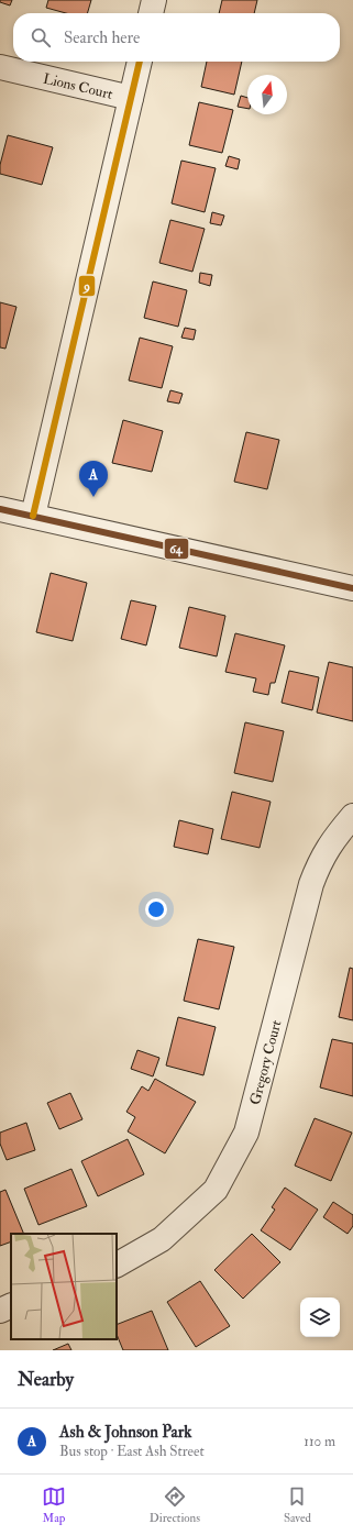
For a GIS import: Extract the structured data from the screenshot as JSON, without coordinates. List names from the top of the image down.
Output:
{
  "streets": {
    "street": ["Lions Court", "Gregory Court"]
  },
  "lines": ["transit line 9", "transit line 64"],
  "north": "top",
  "page": {
    "search": "Search here",
    "pins": "A",
    "heading": "Nearby",
    "list": [
      {
        "mark": "A",
        "name": "Ash & Johnson Park",
        "note": "Bus stop · East Ash Street",
        "value": "110 m"
      }
    ],
    "nav": ["Map", "Directions", "Saved"]
  }
}
